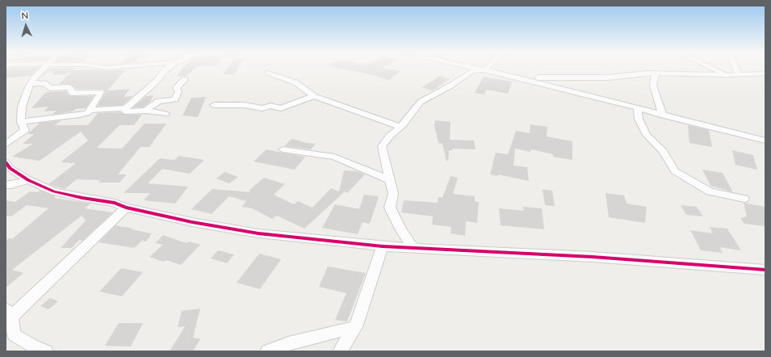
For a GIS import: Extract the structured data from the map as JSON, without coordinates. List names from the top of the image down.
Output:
{
  "north": "top"
}
